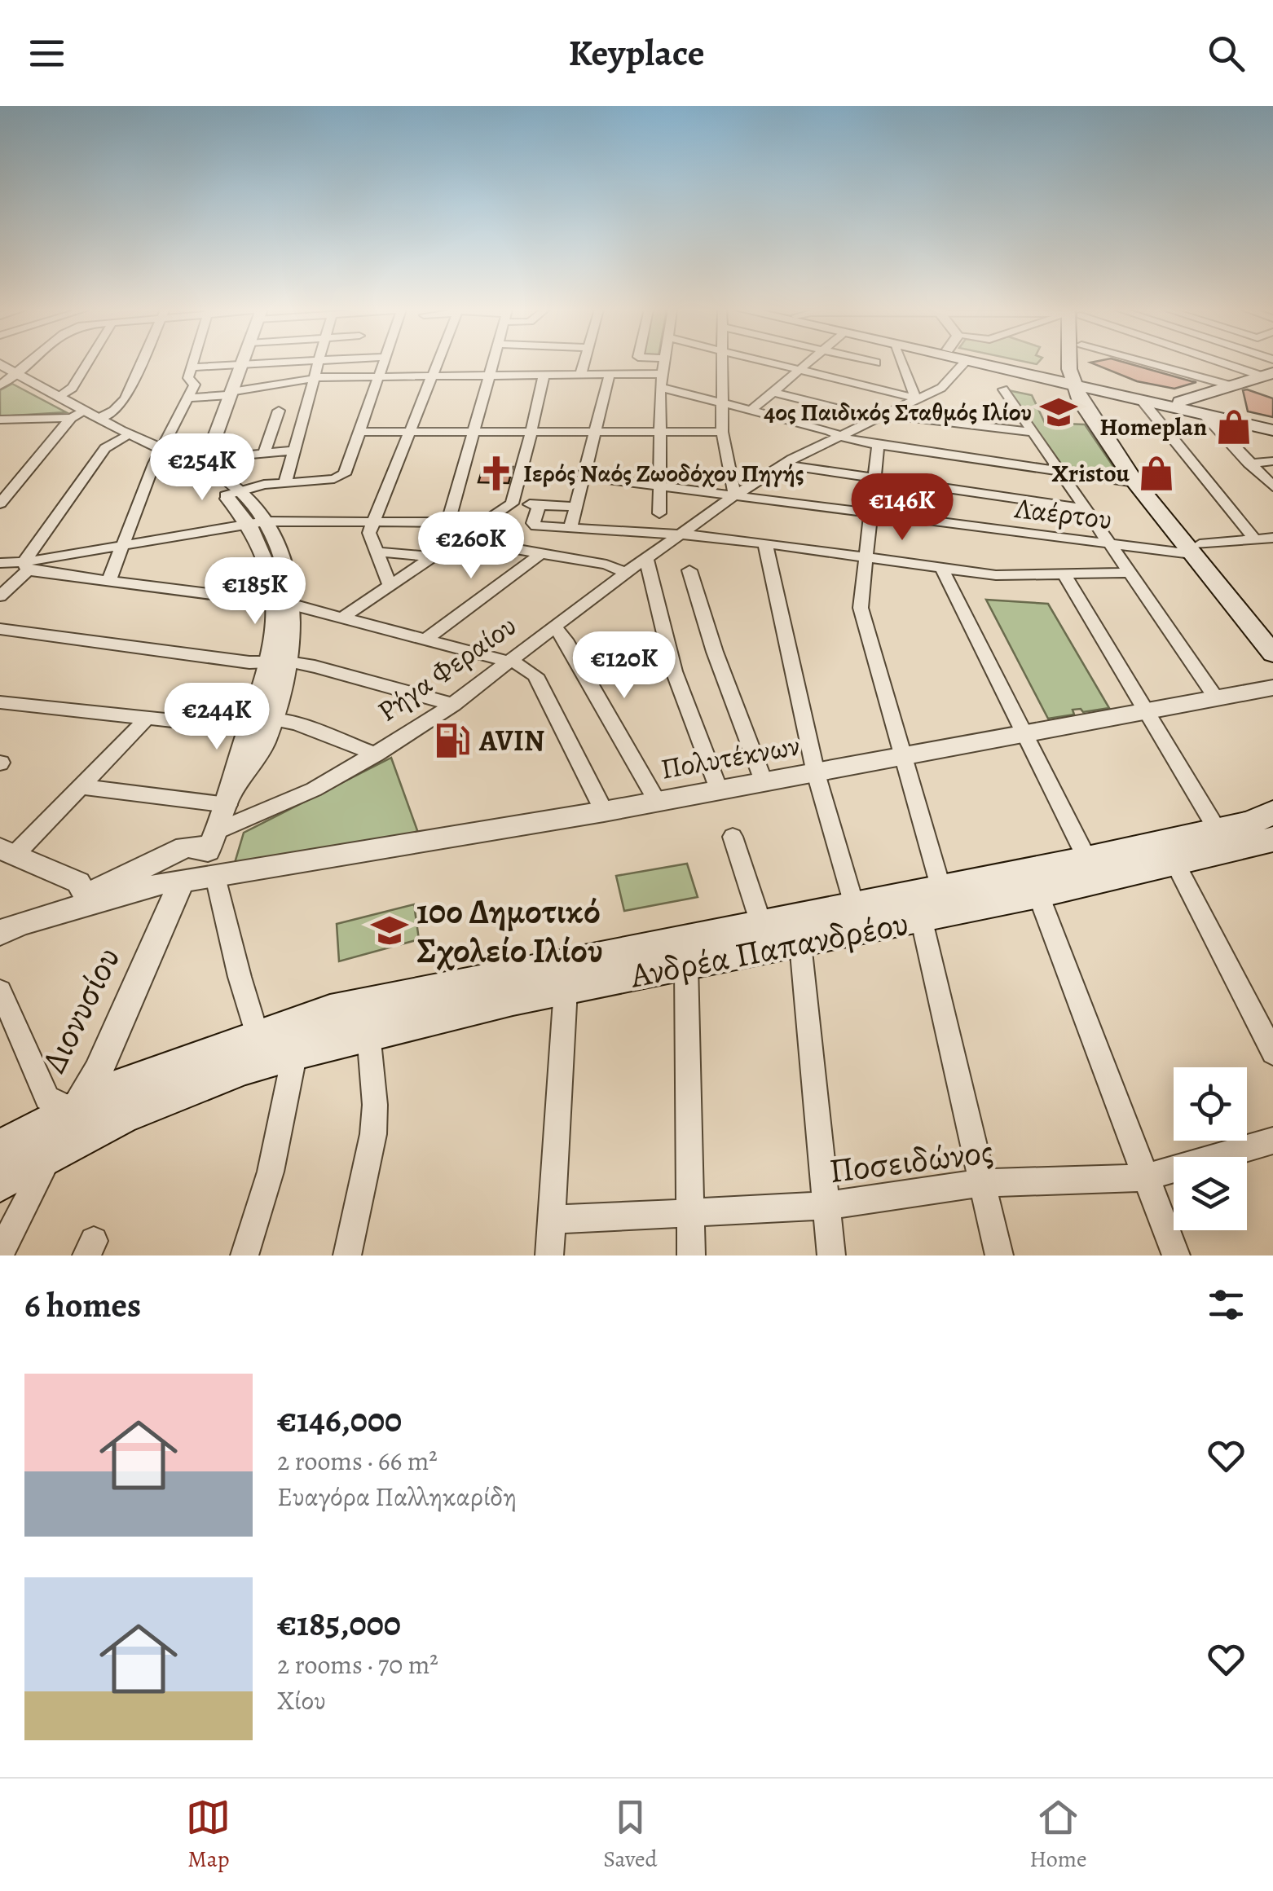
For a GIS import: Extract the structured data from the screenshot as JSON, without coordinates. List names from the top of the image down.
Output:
{
  "streets": {
    "main road": ["Ανδρέα Παπανδρέου"],
    "street": [
      "Λαέρτου",
      "Ρήγα Φεραίου",
      "Πολυτέκνων",
      "Διονυσίου",
      "Ποσειδώνος"
    ]
  },
  "crossings": [
    ["Λαέρτου", "Ρήγα Φεραίου"],
    ["Ρήγα Φεραίου", "Διονυσίου"],
    ["Πολυτέκνων", "Διονυσίου"],
    ["Ανδρέα Παπανδρέου", "Διονυσίου"]
  ],
  "places": {
    "school or university": ["4ος Παιδικός Σταθμός Ιλίου", "10ο Δημοτικό Σχολείο Ιλίου"],
    "shop": ["Homeplan", "Xristou"],
    "church": ["Ιερός Ναός Ζωοδόχου Πηγής"],
    "fuel station": ["AVIN"]
  },
  "page": {
    "header": "Keyplace",
    "price": [
      "€254K",
      "€146K",
      "€260K",
      "€185K",
      "€120K",
      "€244K"
    ],
    "heading": "6 homes",
    "list": [
      {
        "name": "€146,000",
        "note": "2 rooms · 66 m² · Ευαγόρα Παλληκαρίδη"
      },
      {
        "name": "€185,000",
        "note": "2 rooms · 70 m² · Χίου"
      }
    ],
    "tabs": ["Map", "Saved", "Home"]
  }
}
